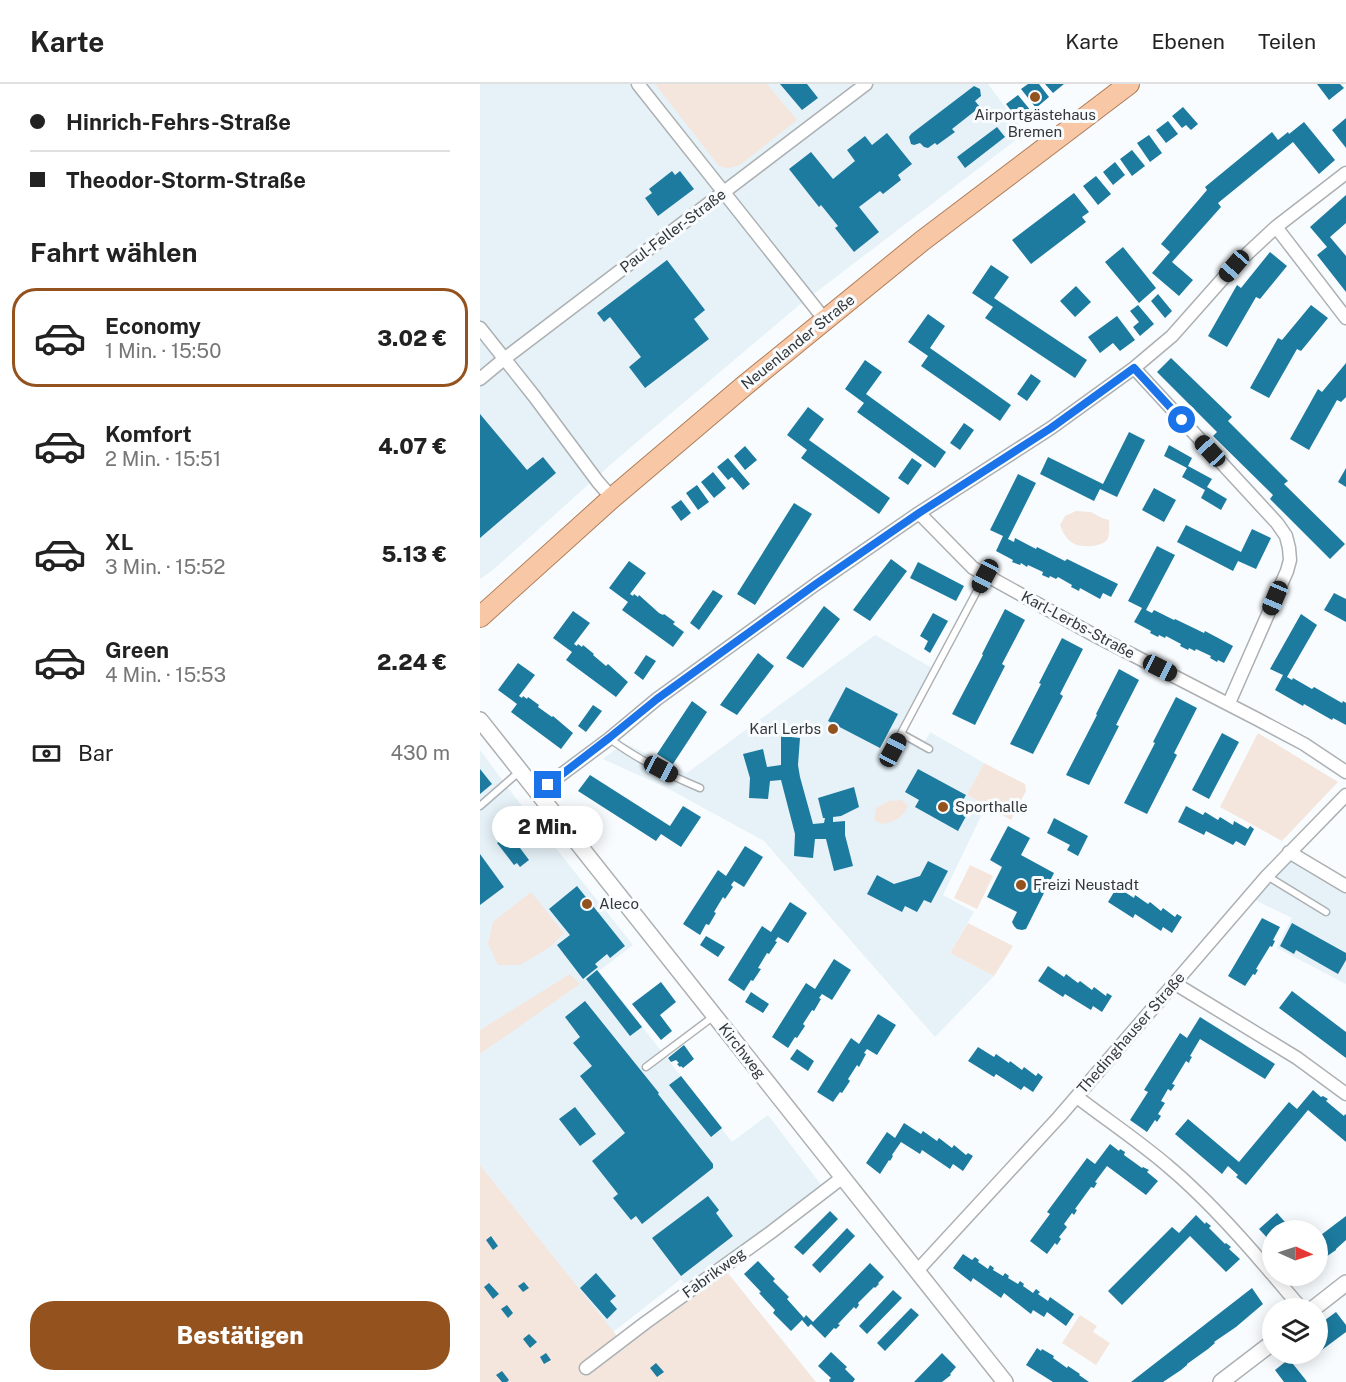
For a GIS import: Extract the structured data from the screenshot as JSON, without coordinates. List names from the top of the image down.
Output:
{
  "streets": {
    "main road": ["Neuenlander Straße"],
    "street": [
      "Paul-Feller-Straße",
      "Karl-Lerbs-Straße",
      "Thedinghauser Straße",
      "Kirchweg",
      "Fabrikweg"
    ]
  },
  "crossings": [
    ["Thedinghauser Straße", "Kirchweg"],
    ["Kirchweg", "Fabrikweg"]
  ],
  "places": [
    "Airportgästehaus Bremen",
    "Karl Lerbs",
    "Sporthalle",
    "Freizi Neustadt",
    "Aleco"
  ],
  "north": "right",
  "page": {
    "header": "Karte",
    "nav": ["Karte", "Ebenen", "Teilen"],
    "banner": ["Hinrich-Fehrs-Straße", "Theodor-Storm-Straße"],
    "heading": "Fahrt wählen",
    "list": [
      {
        "name": "Economy",
        "note": "1 Min. · 15:50",
        "value": "3.02 €"
      },
      {
        "name": "Komfort",
        "note": "2 Min. · 15:51",
        "value": "4.07 €"
      },
      {
        "name": "XL",
        "note": "3 Min. · 15:52",
        "value": "5.13 €"
      },
      {
        "name": "Green",
        "note": "4 Min. · 15:53",
        "value": "2.24 €"
      }
    ],
    "pay": ["Bar", "430 m"],
    "bubble": "2 Min.",
    "buttons": "Bestätigen"
  }
}
